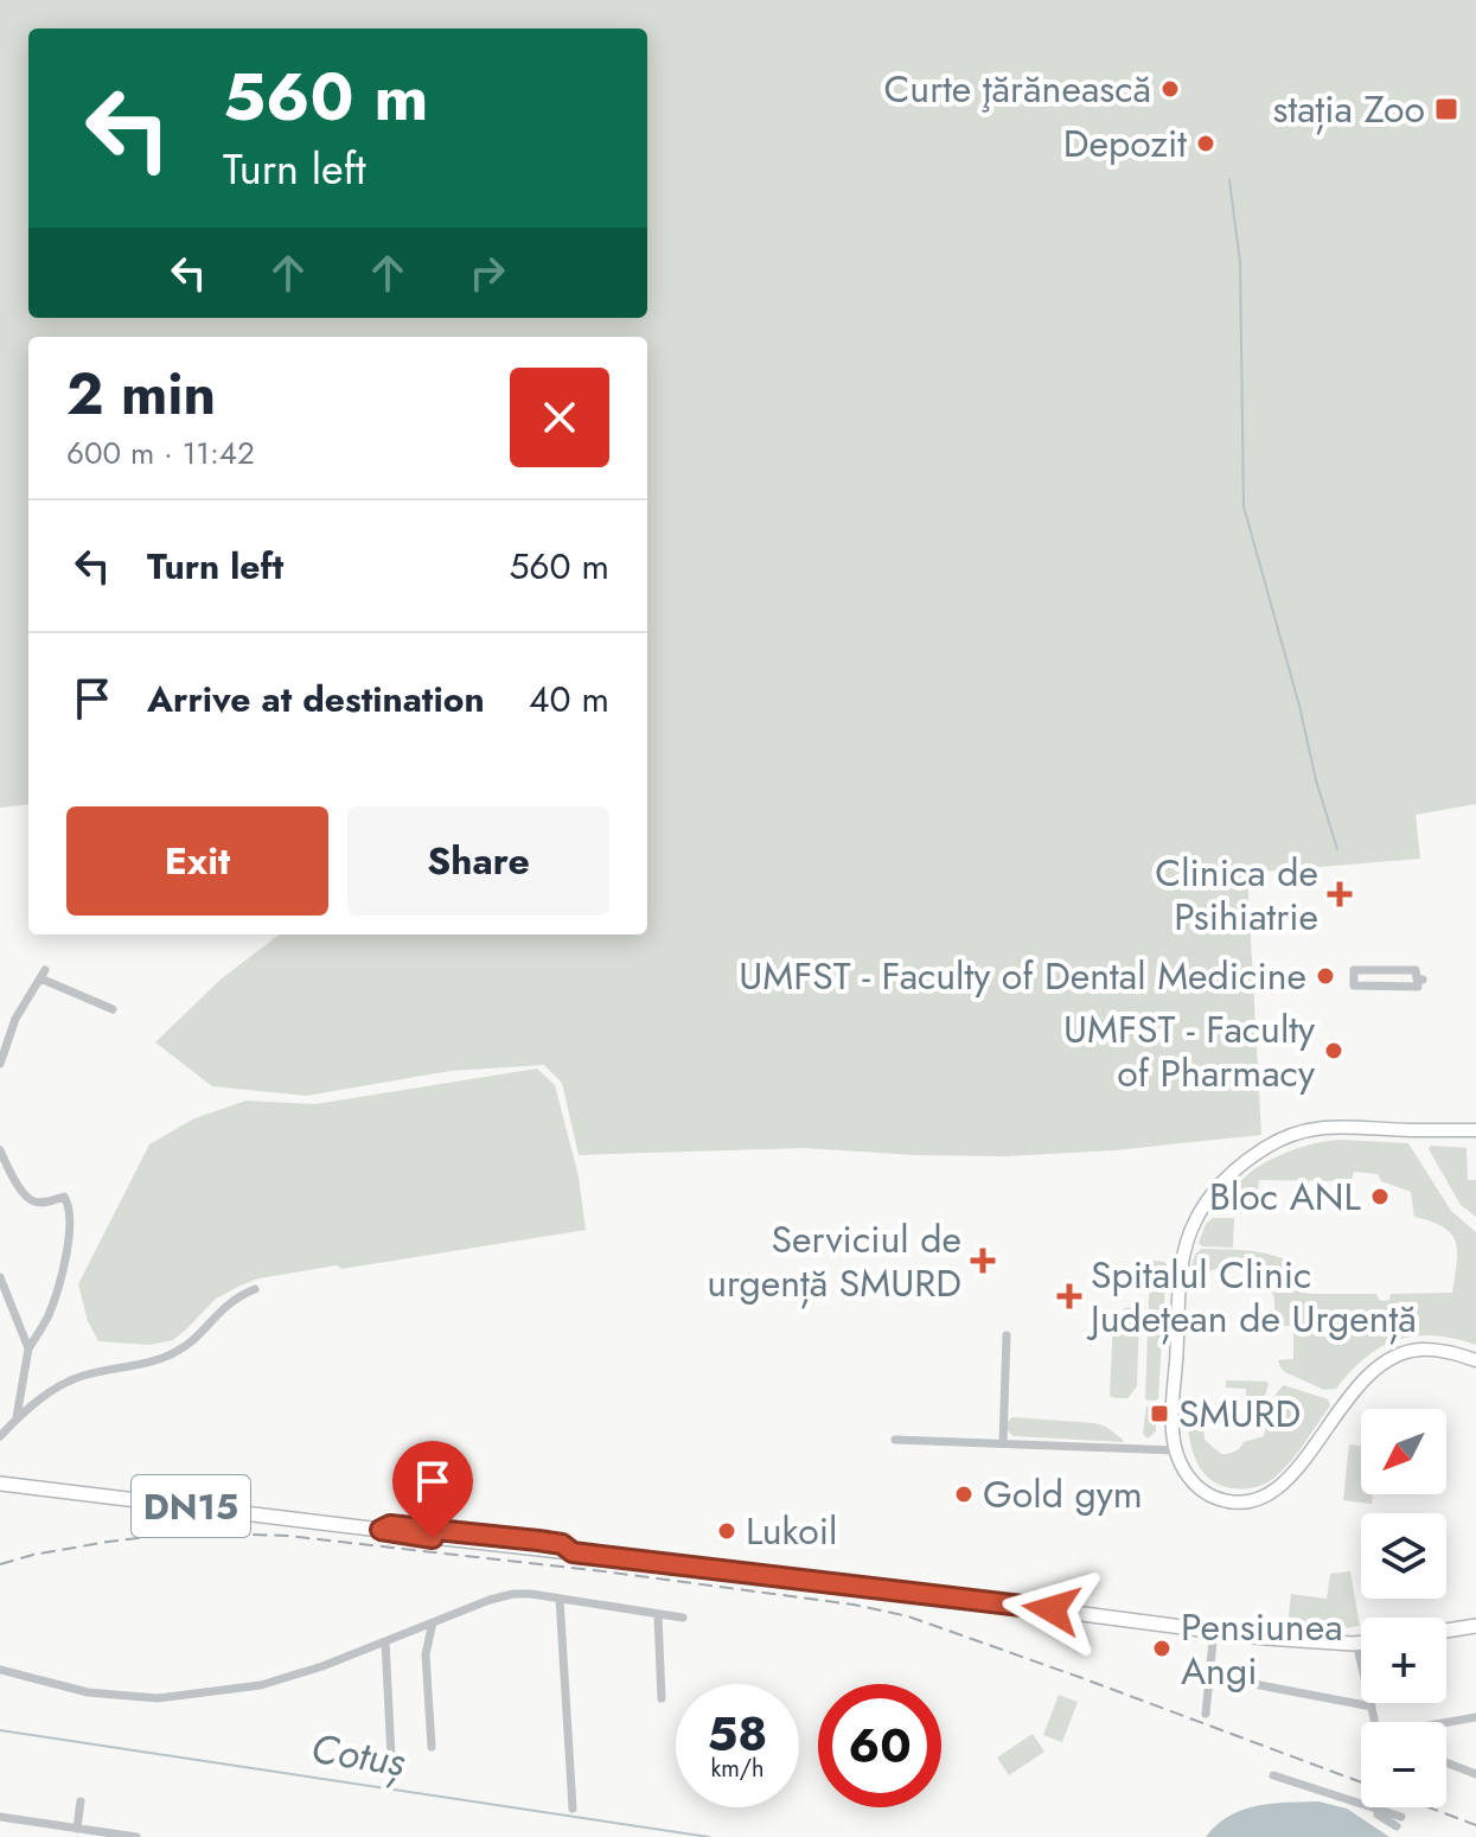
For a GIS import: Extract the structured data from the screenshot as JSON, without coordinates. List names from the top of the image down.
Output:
{
  "streets": {
    "main road": ["DN15"]
  },
  "water": ["Cotuș"],
  "places": {
    "other": [
      "Curte ţărănească",
      "Depozit",
      "UMFST - Faculty of Dental Medicine",
      "UMFST - Faculty of Pharmacy",
      "Bloc ANL",
      "Gold gym",
      "Lukoil",
      "Pensiunea Angi"
    ],
    "transit": ["stația Zoo", "SMURD"],
    "health": ["Clinica de Psihiatrie", "Serviciul de urgență SMURD", "Spitalul Clinic Județean de Urgență"]
  },
  "north": "bottom left",
  "page": {
    "turn": ["560 m", "Turn left"],
    "heading": ["2 min", "600 m · 11:42"],
    "list": [
      {
        "name": "Turn left",
        "value": "560 m"
      },
      {
        "name": "Arrive at destination",
        "value": "40 m"
      }
    ],
    "buttons": ["Exit", "Share"],
    "map_buttons": ["+", "−"],
    "speed": "58 km/h",
    "limit": "60"
  }
}
